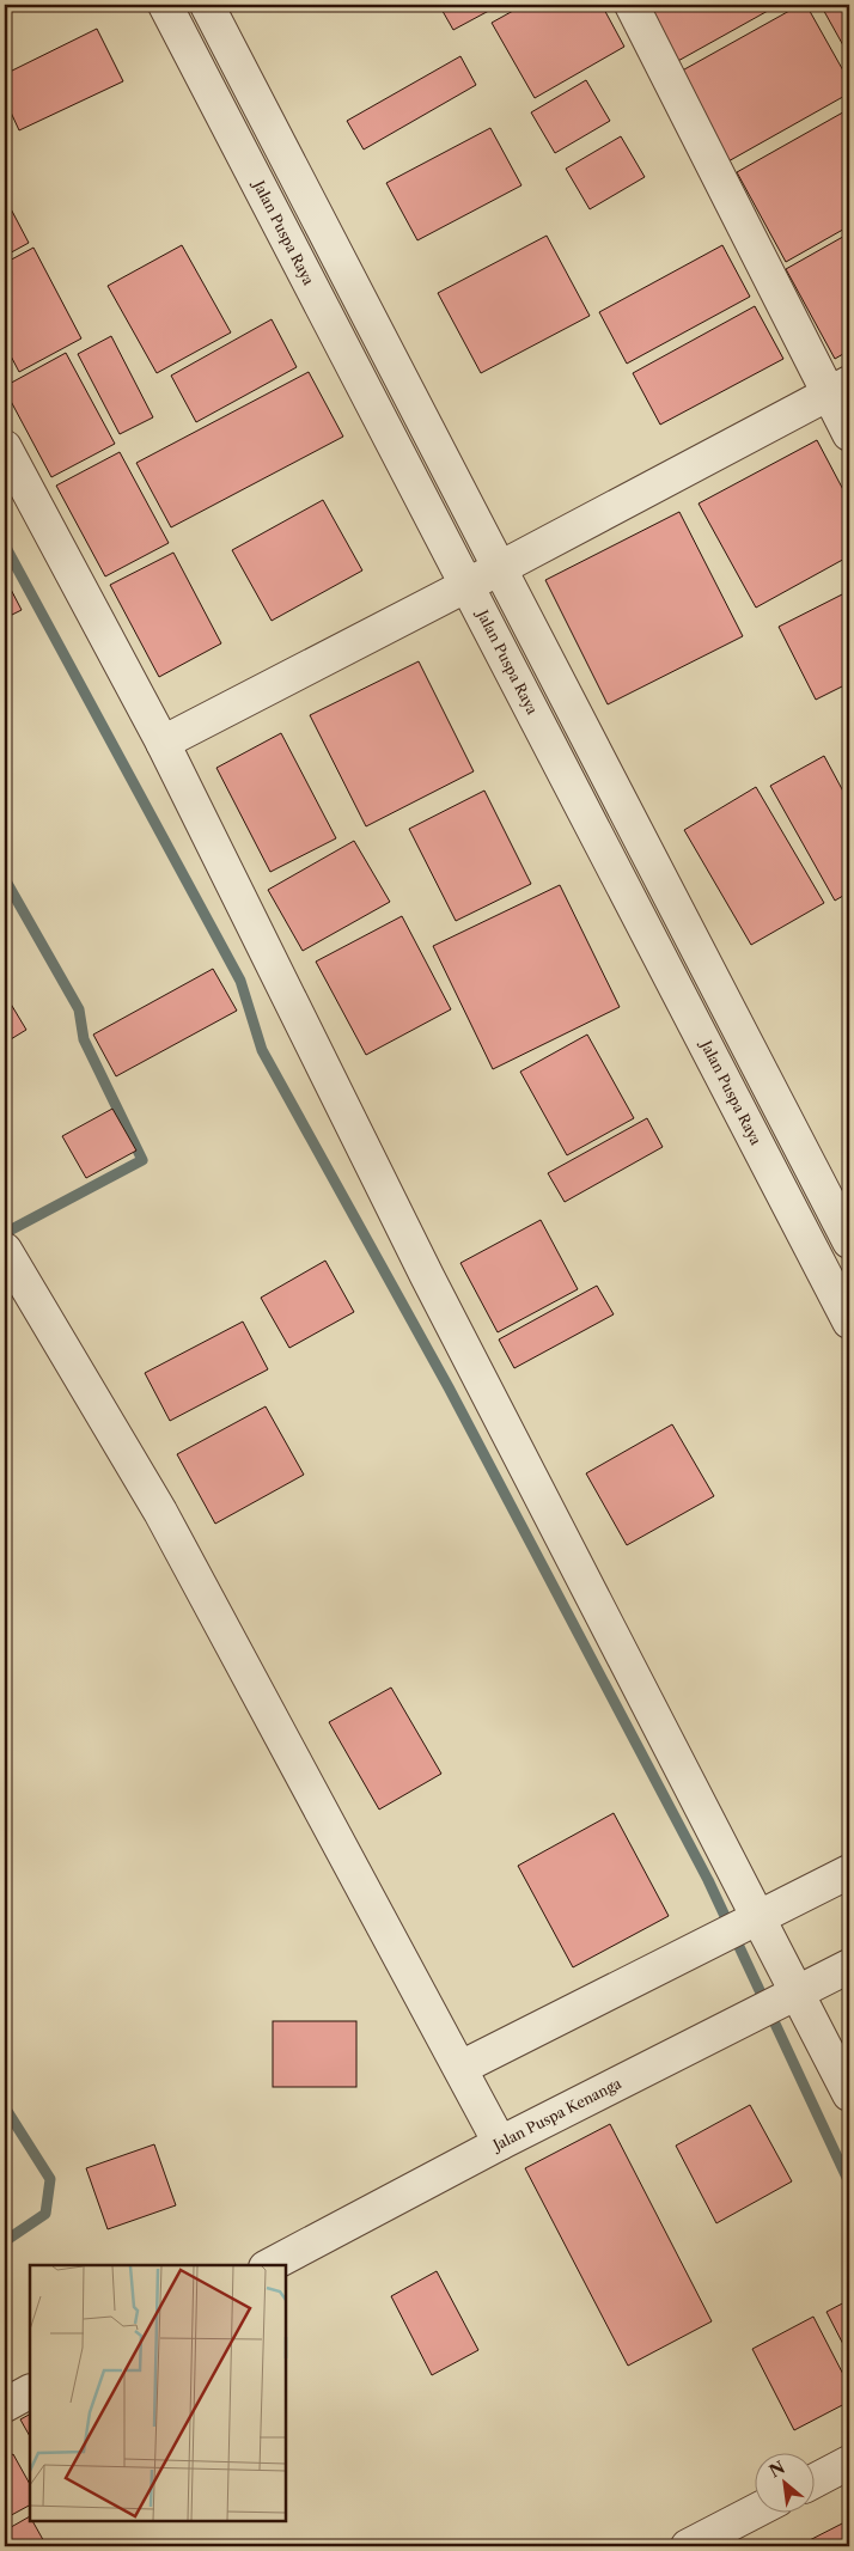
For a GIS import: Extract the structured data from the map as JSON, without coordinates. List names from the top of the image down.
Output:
{
  "streets": {
    "street": ["Jalan Puspa Raya", "Jalan Puspa Kenanga"]
  },
  "north": "top left"
}
